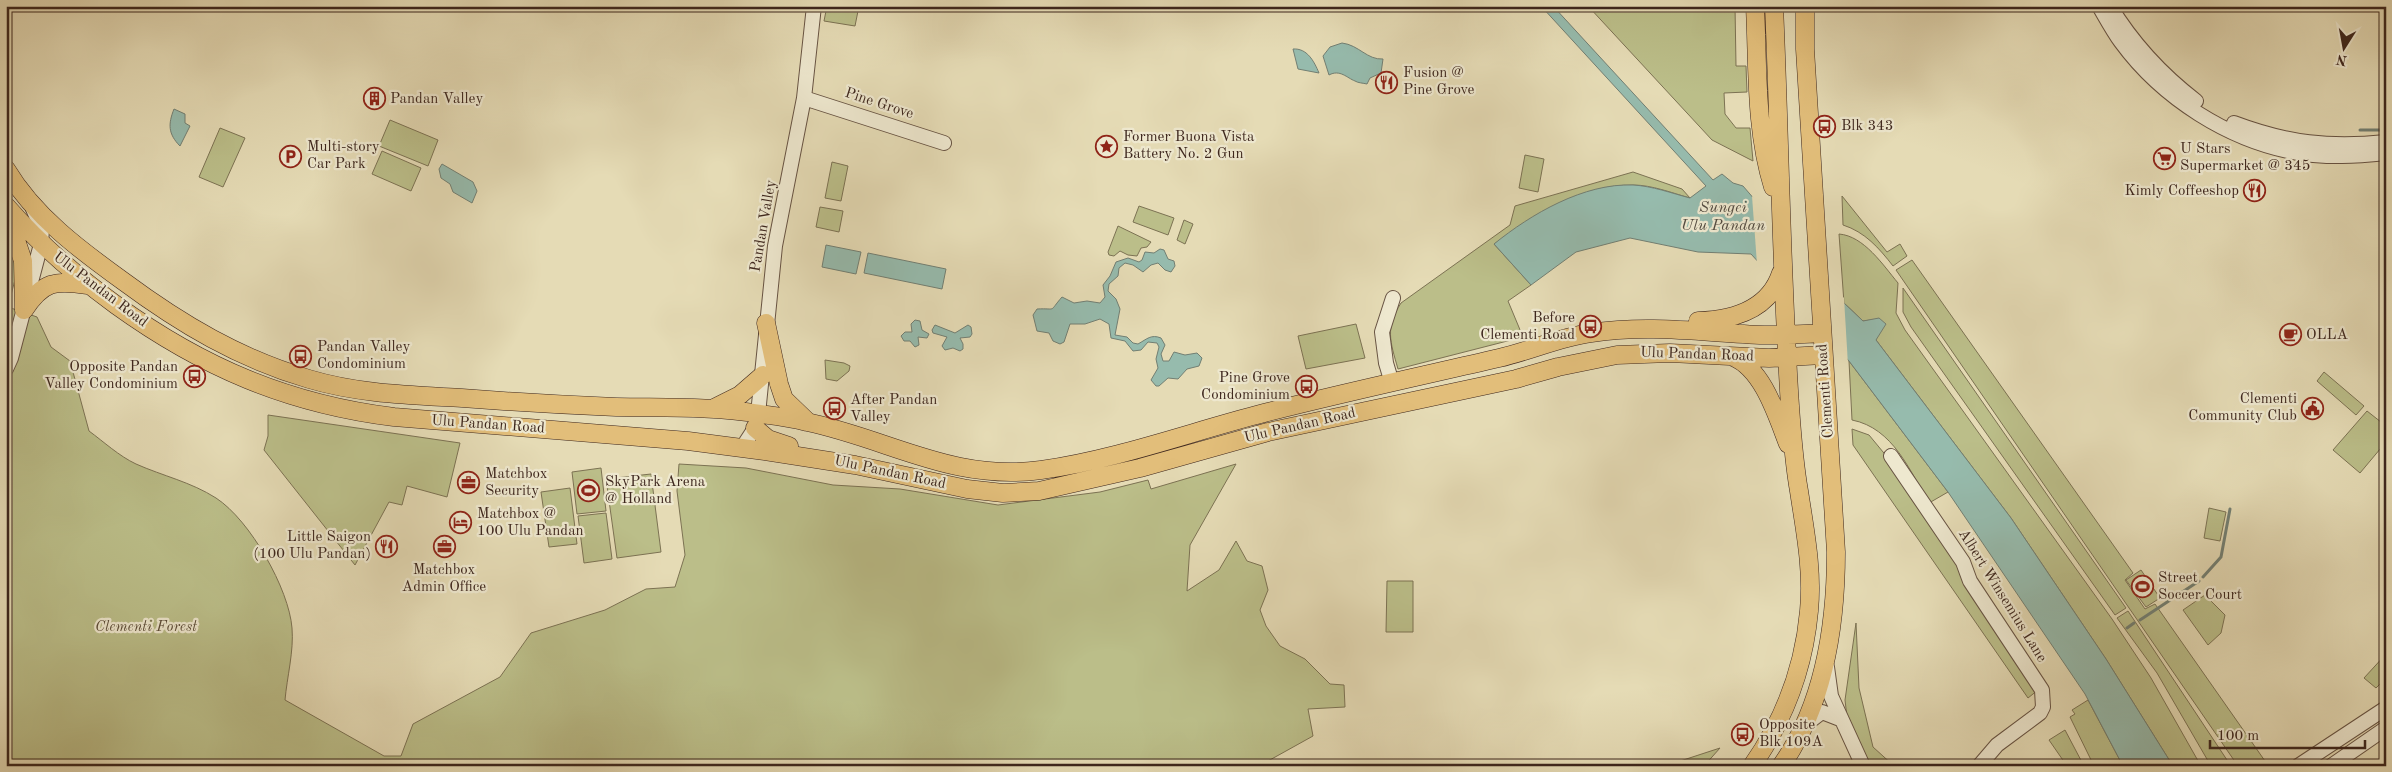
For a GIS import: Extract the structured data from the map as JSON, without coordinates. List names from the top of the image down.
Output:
{
  "streets": {
    "main road": ["Ulu Pandan Road", "Clementi Road"],
    "street": ["Pine Grove", "Pandan Valley", "Albert Winsemius Lane"]
  },
  "crossings": [
    ["Pine Grove", "Pandan Valley"],
    ["Pandan Valley", "Ulu Pandan Road"],
    ["Ulu Pandan Road", "Clementi Road"]
  ],
  "water": ["Sungei Ulu Pandan"],
  "parks": ["Clementi Forest"],
  "places": {
    "restaurant": ["Fusion @ Pine Grove", "Kimly Coffeeshop", "Little Saigon (100 Ulu Pandan)"],
    "building": ["Pandan Valley"],
    "bus stop": [
      "Blk 343",
      "Before Clementi Road",
      "Pandan Valley Condominium",
      "Opposite Pandan Valley Condominium",
      "Pine Grove Condominium",
      "After Pandan Valley",
      "Opposite Blk 109A"
    ],
    "place": ["Former Buona Vista Battery No. 2 Gun"],
    "parking": ["Multi-story Car Park"],
    "supermarket": ["U Stars Supermarket @ 345"],
    "cafe": ["OLLA"],
    "public building": ["Clementi Community Club"],
    "office": ["Matchbox Security", "Matchbox Admin Office"],
    "sports": ["SkyPark Arena @ Holland", "Street Soccer Court"],
    "hotel": ["Matchbox @ 100 Ulu Pandan"]
  },
  "scale_bar": "100 m",
  "north": "bottom"
}
